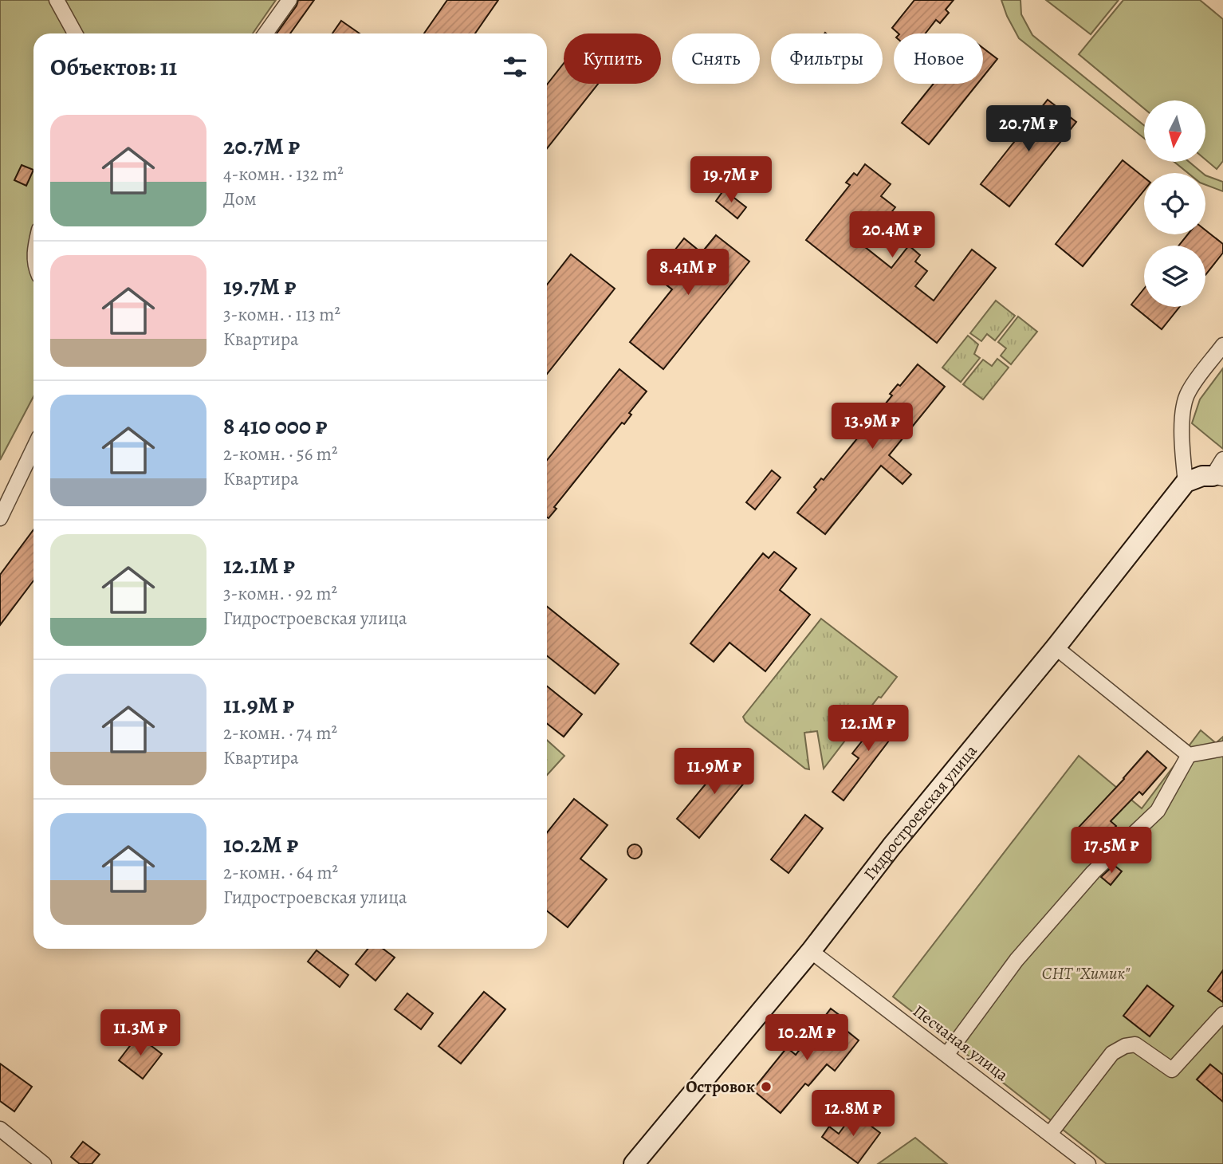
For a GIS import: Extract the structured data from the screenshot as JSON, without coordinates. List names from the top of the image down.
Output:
{
  "streets": {
    "street": ["Гидростроевская улица", "Песчаная улица"]
  },
  "crossings": [
    ["Гидростроевская улица", "Песчаная улица"]
  ],
  "parks": ["СНТ \"Химик\""],
  "places": ["Островок"],
  "north": "bottom",
  "page": {
    "chip": [
      "Купить",
      "Снять",
      "Фильтры",
      "Новое"
    ],
    "heading": "Объектов: 11",
    "list": [
      {
        "name": "20.7M ₽",
        "note": "4-комн. · 132 m² · Дом"
      },
      {
        "name": "19.7M ₽",
        "note": "3-комн. · 113 m² · Квартира"
      },
      {
        "name": "8 410 000 ₽",
        "note": "2-комн. · 56 m² · Квартира"
      },
      {
        "name": "12.1M ₽",
        "note": "3-комн. · 92 m² · Гидростроевская улица"
      },
      {
        "name": "11.9M ₽",
        "note": "2-комн. · 74 m² · Квартира"
      },
      {
        "name": "10.2M ₽",
        "note": "2-комн. · 64 m² · Гидростроевская улица"
      }
    ],
    "price": [
      "20.7M ₽",
      "19.7M ₽",
      "20.4M ₽",
      "8.41M ₽",
      "13.9M ₽",
      "12.1M ₽",
      "11.9M ₽",
      "17.5M ₽",
      "11.3M ₽",
      "10.2M ₽",
      "12.8M ₽"
    ]
  }
}
